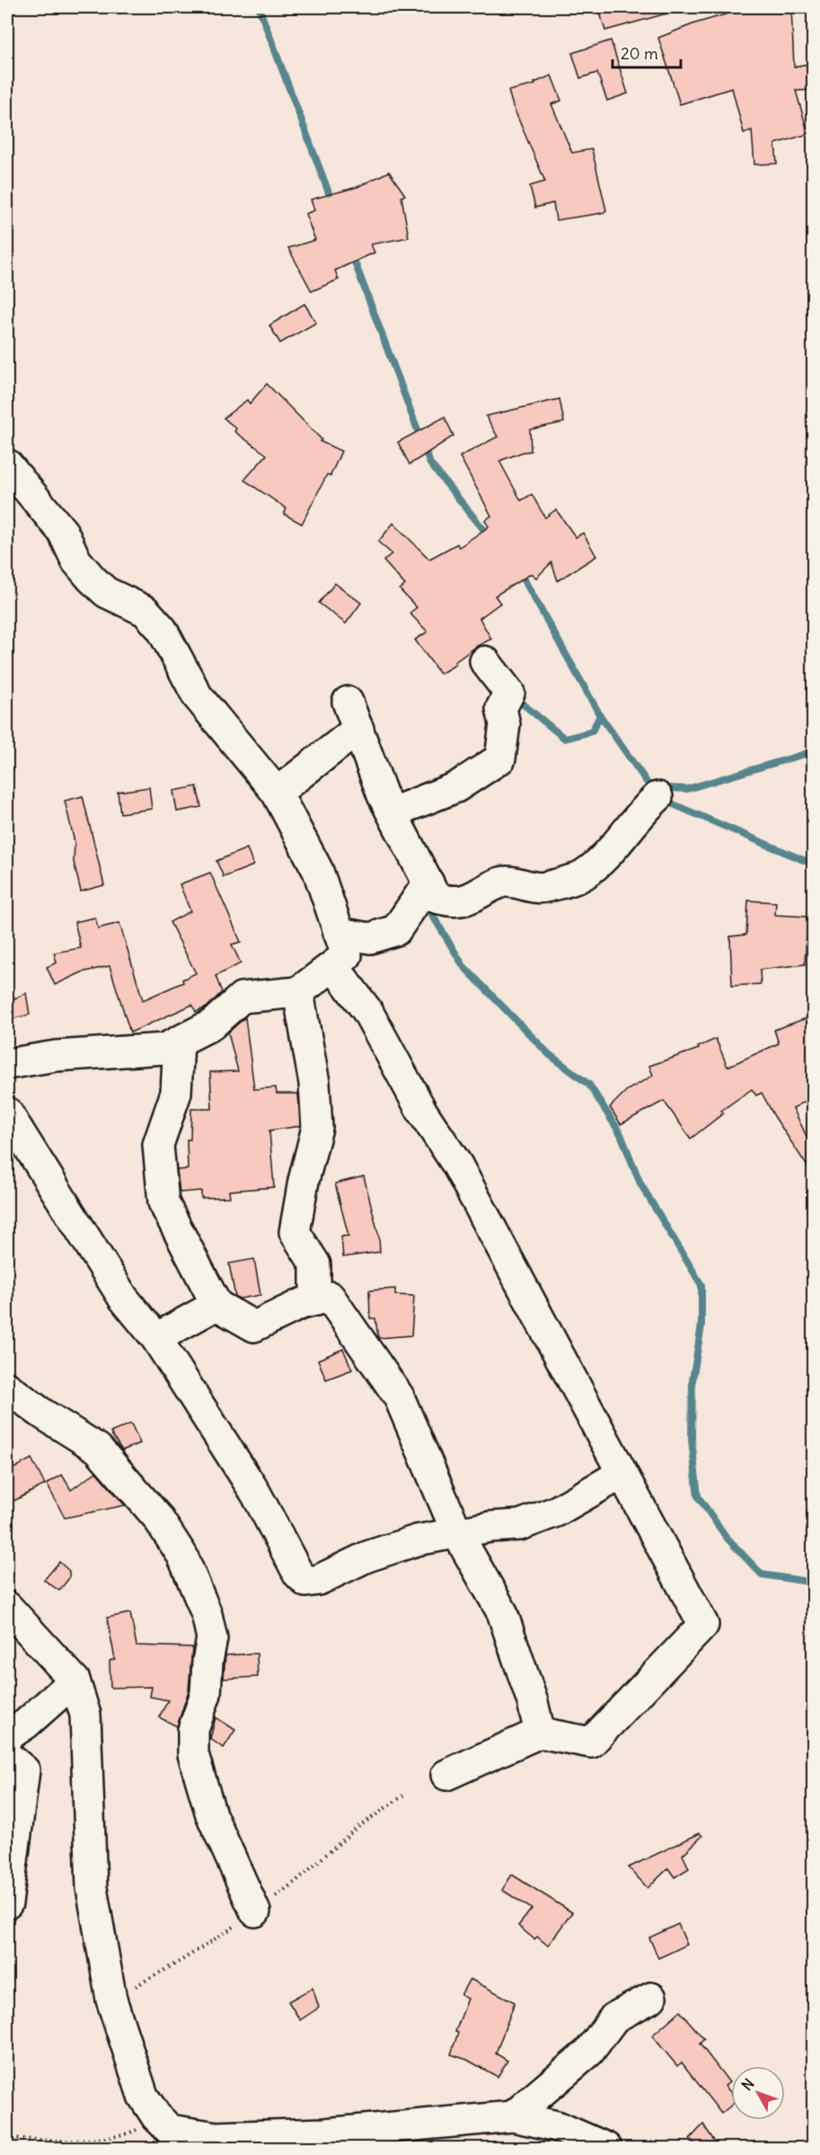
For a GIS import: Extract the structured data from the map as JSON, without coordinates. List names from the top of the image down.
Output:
{
  "scale_bar": "20 m",
  "north": "top left"
}
